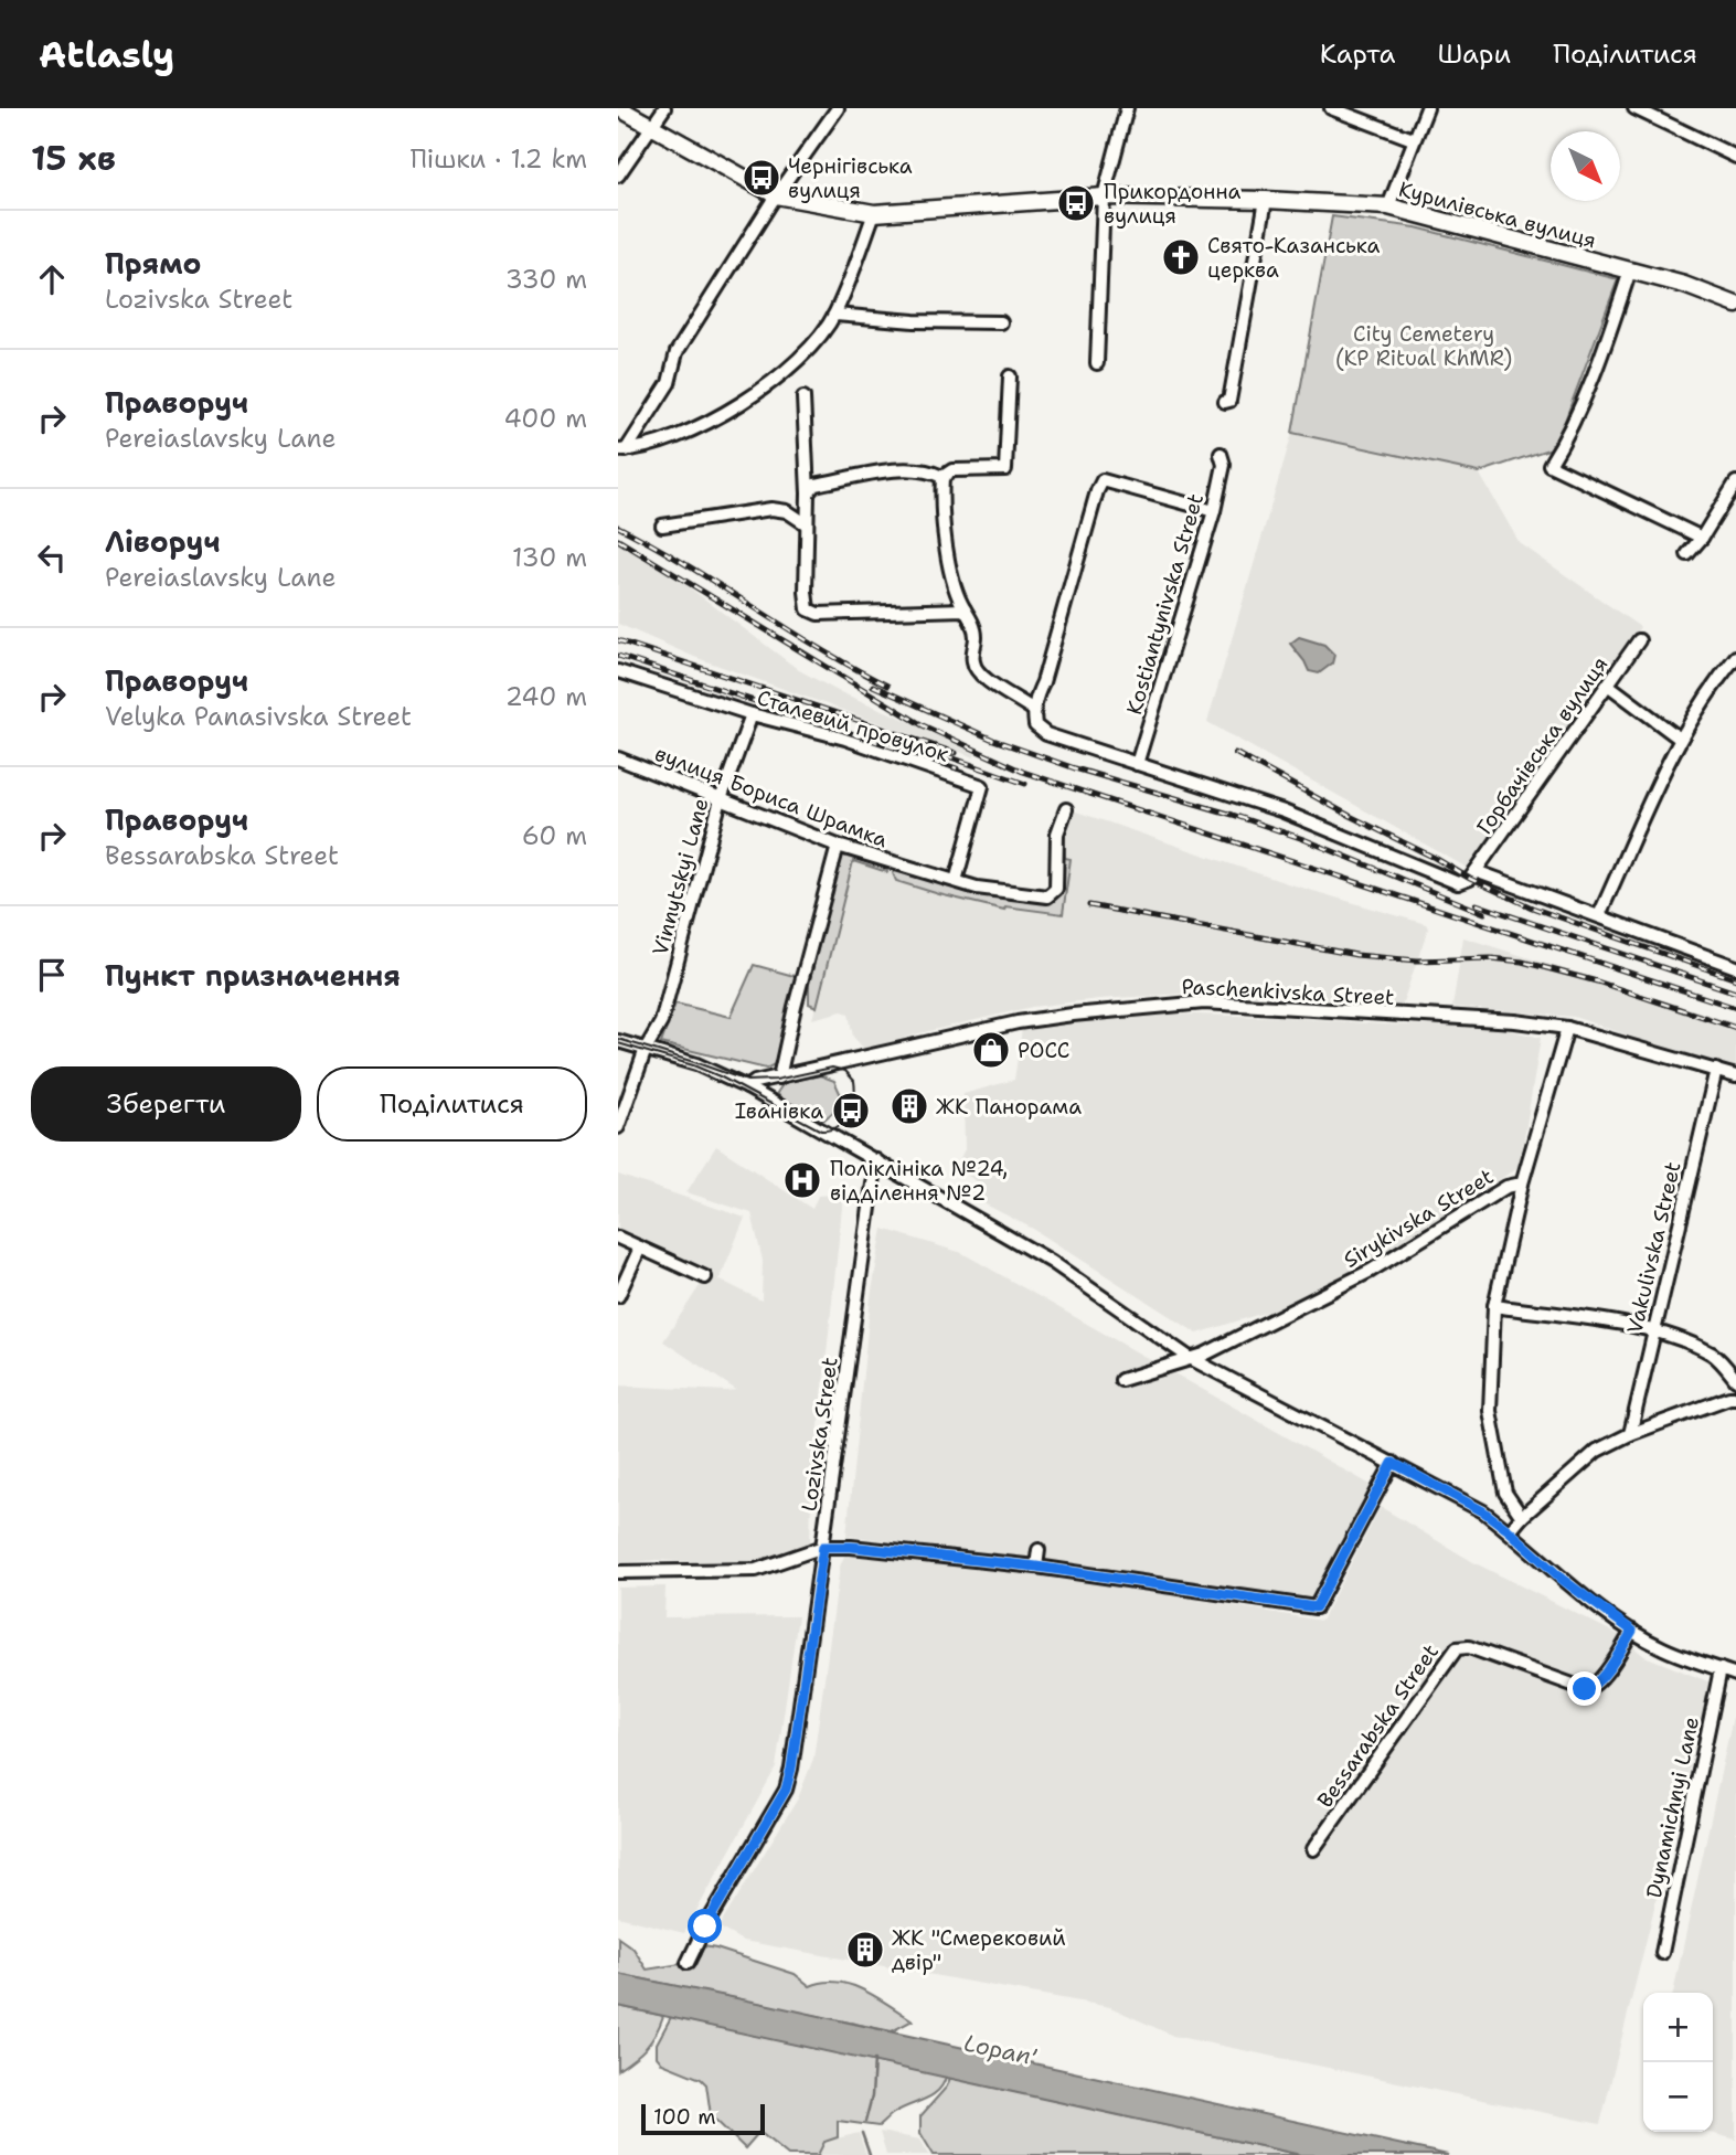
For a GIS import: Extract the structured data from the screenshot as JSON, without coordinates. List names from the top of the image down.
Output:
{
  "streets": {
    "main road": ["Курилівська вулиця"],
    "street": [
      "Kostiantynivska Street",
      "Сталевий провулок",
      "Горбачівська вулиця",
      "вулиця Бориса Шрамка",
      "Vinnytskyi Lane",
      "Paschenkivska Street",
      "Sirykivska Street",
      "Vakulivska Street",
      "Lozivska Street",
      "Bessarabska Street",
      "Dynamichnyi Lane"
    ]
  },
  "crossings": [
    ["Сталевий провулок", "вулиця Бориса Шрамка"],
    ["Сталевий провулок", "Vinnytskyi Lane"],
    ["вулиця Бориса Шрамка", "Vinnytskyi Lane"],
    ["Paschenkivska Street", "Sirykivska Street"],
    ["Paschenkivska Street", "Vakulivska Street"]
  ],
  "water": ["Lopan'"],
  "parks": ["City Cemetery (KP Ritual KhMR)"],
  "places": {
    "bus stop": ["Чернігівська вулиця", "Прикордонна вулиця", "Іванівка"],
    "church": ["Свято-Казанська церква"],
    "shop": ["РОСС"],
    "building": ["ЖК Панорама", "ЖК \"Смерековий двір\""],
    "hospital": ["Поліклініка №24, відділення №2"]
  },
  "scale_bar": "100 m",
  "north": "bottom right",
  "page": {
    "header": "Atlasly",
    "nav": ["Карта", "Шари", "Поділитися"],
    "heading": ["15 хв", "Пішки · 1.2 km"],
    "list": [
      ["Прямо", "Lozivska Street", "330 m"],
      ["Праворуч", "Pereiaslavsky Lane", "400 m"],
      ["Ліворуч", "Pereiaslavsky Lane", "130 m"],
      ["Праворуч", "Velyka Panasivska Street", "240 m"],
      ["Праворуч", "Bessarabska Street", "60 m"],
      "Пункт призначення"
    ],
    "buttons": ["Зберегти", "Поділитися"],
    "map_buttons": ["+", "−"],
    "scale": "100 m"
  }
}
